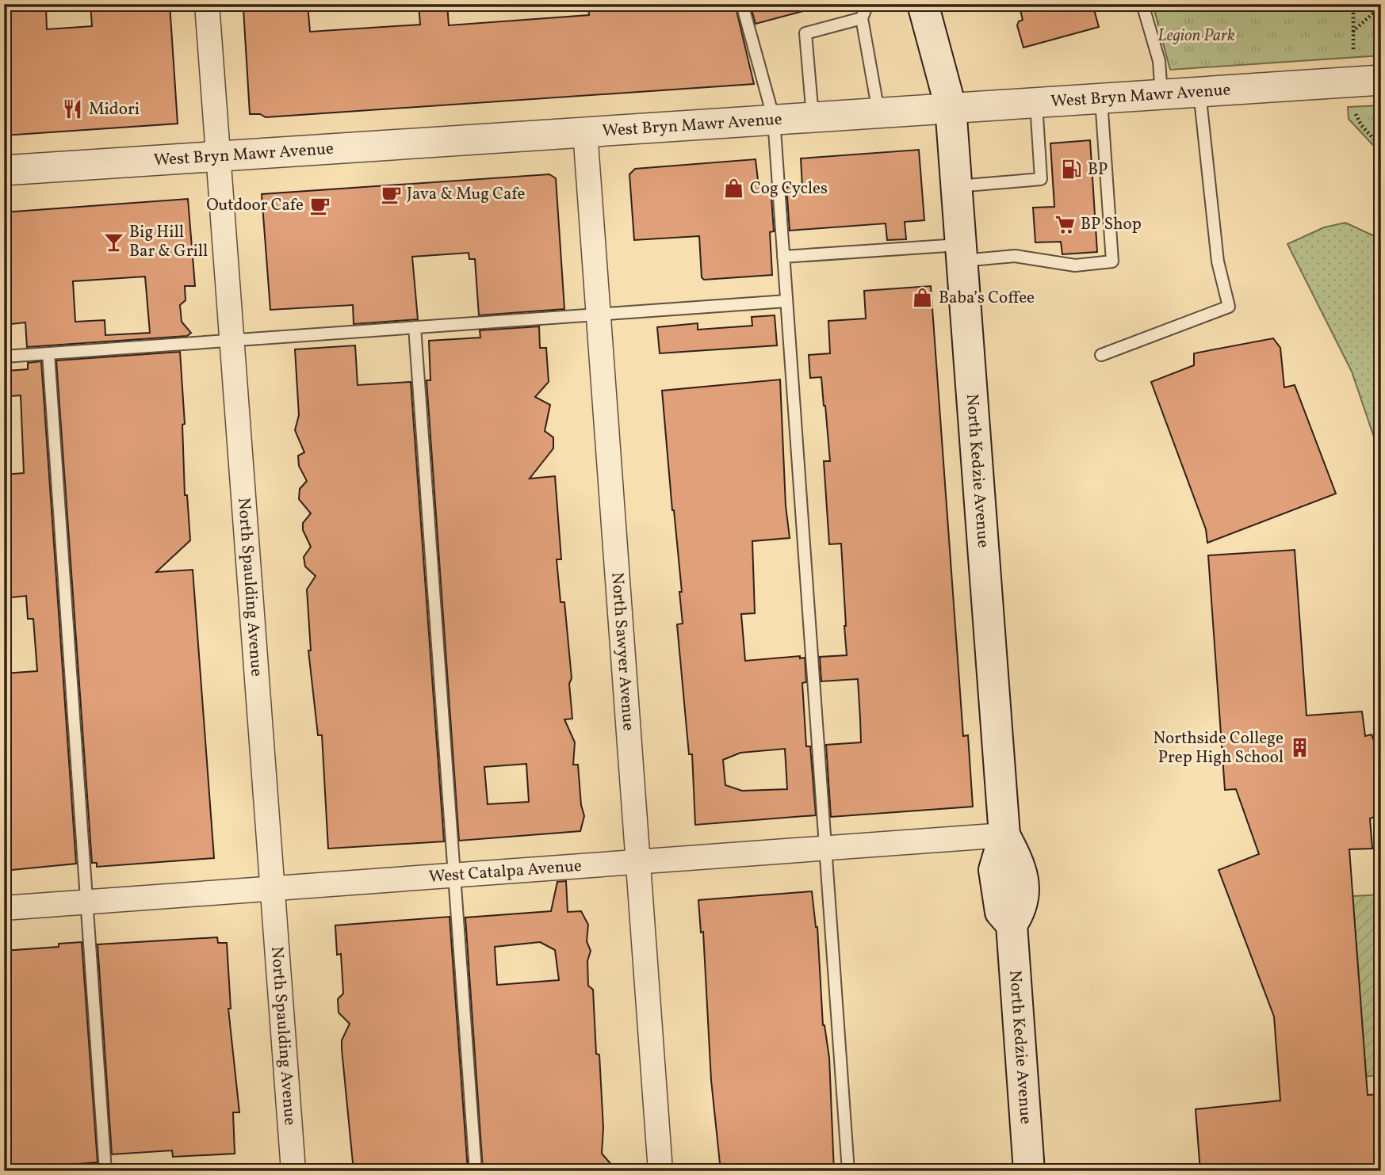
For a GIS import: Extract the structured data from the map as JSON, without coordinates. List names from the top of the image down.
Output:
{
  "streets": {
    "main road": ["North Kedzie Avenue"],
    "street": [
      "West Bryn Mawr Avenue",
      "North Spaulding Avenue",
      "North Sawyer Avenue",
      "West Catalpa Avenue"
    ]
  },
  "crossings": [
    ["West Bryn Mawr Avenue", "North Kedzie Avenue"],
    ["West Bryn Mawr Avenue", "North Spaulding Avenue"],
    ["West Bryn Mawr Avenue", "North Sawyer Avenue"],
    ["North Kedzie Avenue", "West Catalpa Avenue"],
    ["North Spaulding Avenue", "West Catalpa Avenue"],
    ["North Sawyer Avenue", "West Catalpa Avenue"]
  ],
  "parks": ["Legion Park"],
  "places": {
    "restaurant": ["Midori"],
    "fuel station": ["BP"],
    "shop": ["Cog Cycles", "Baba’s Coffee"],
    "cafe": ["Java & Mug Cafe", "Outdoor Cafe"],
    "supermarket": ["BP Shop"],
    "bar": ["Big Hill Bar & Grill"],
    "building": ["Northside College Prep High School"]
  }
}
